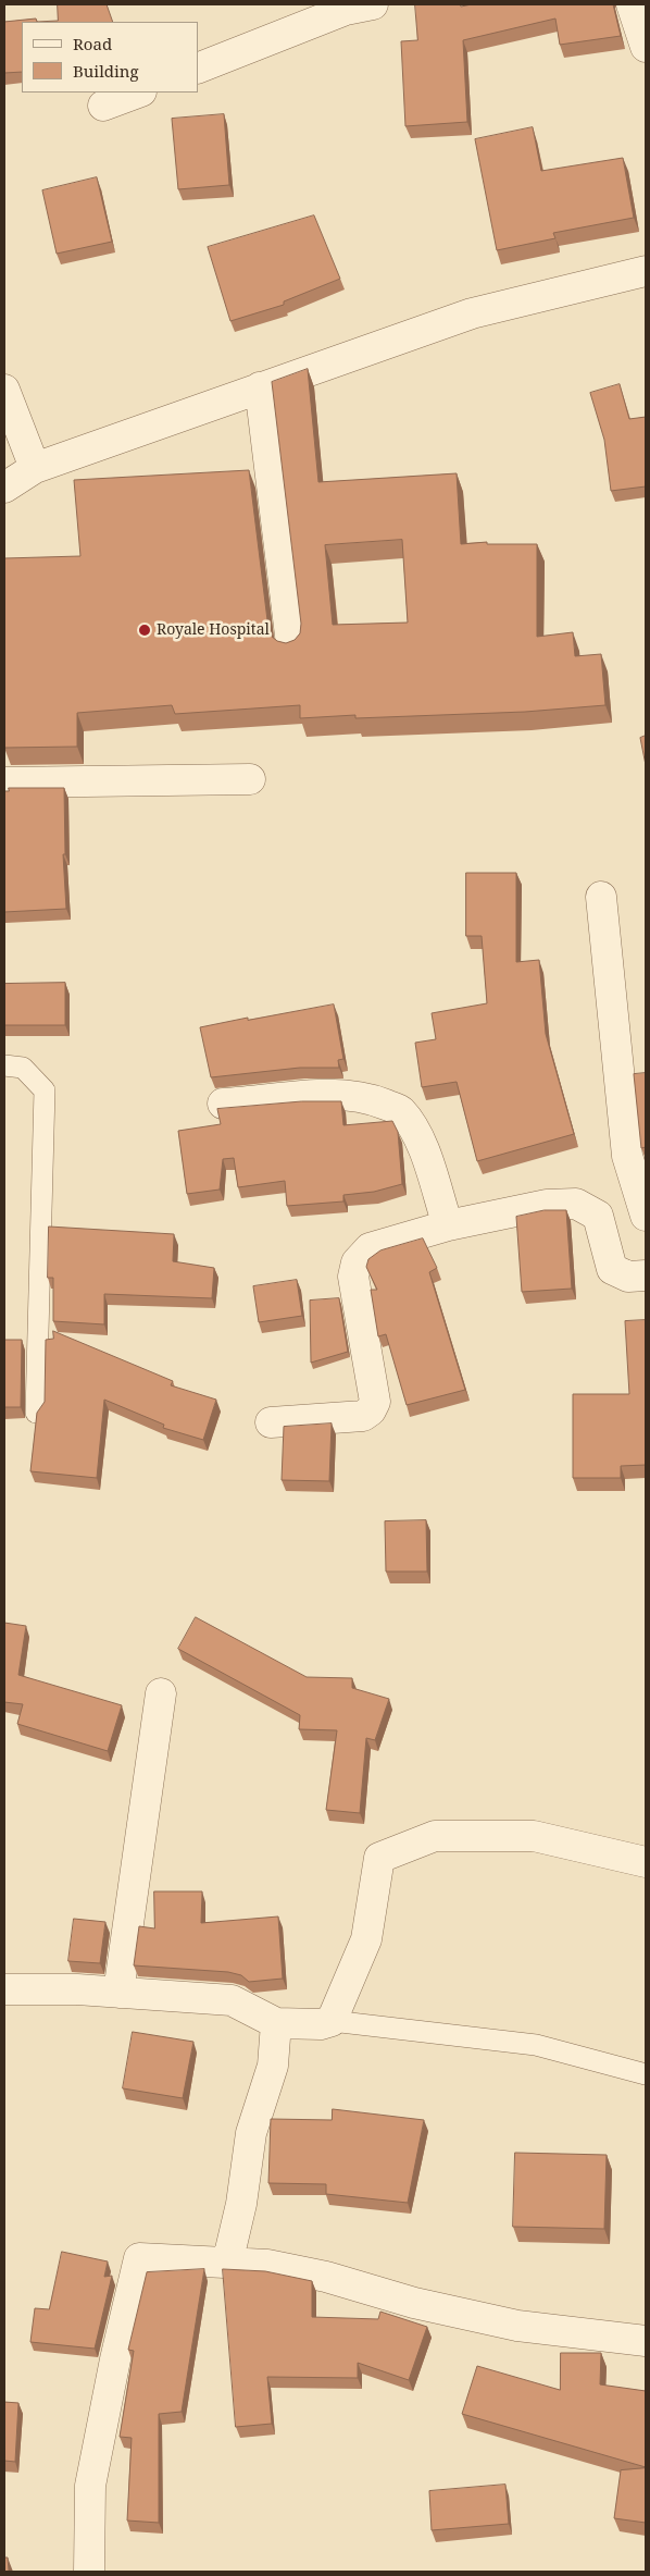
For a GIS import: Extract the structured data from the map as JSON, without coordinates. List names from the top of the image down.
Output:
{
  "places": ["Royale Hospital"],
  "legend": ["Road", "Building"]
}
